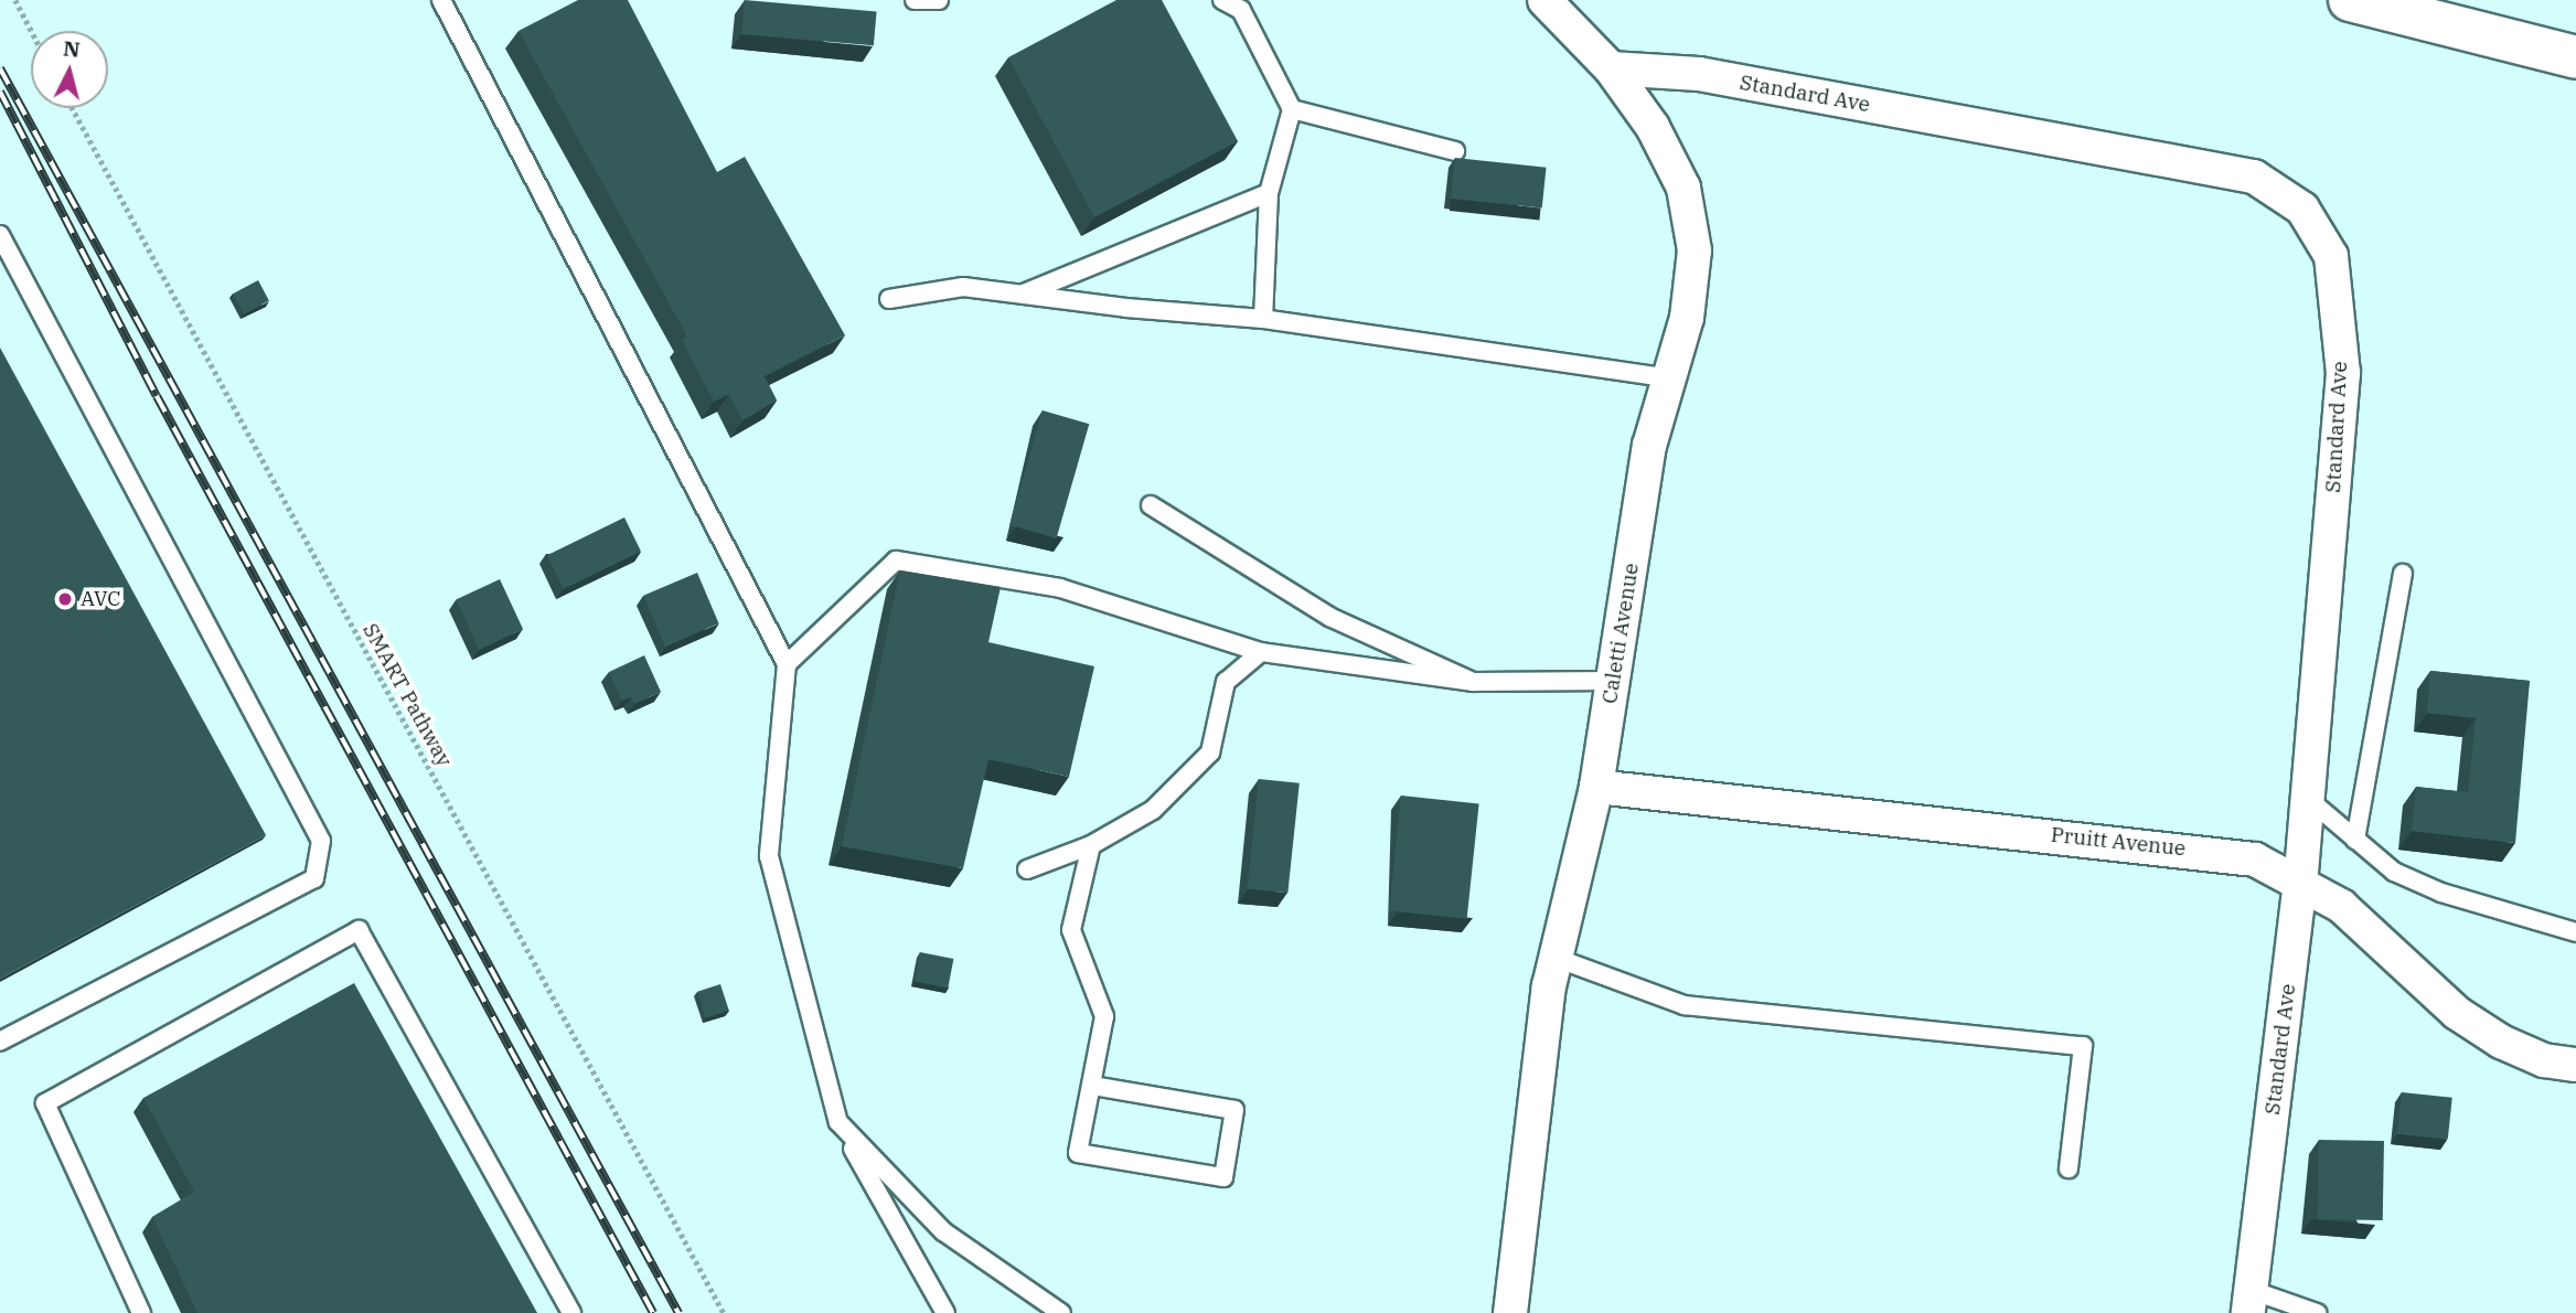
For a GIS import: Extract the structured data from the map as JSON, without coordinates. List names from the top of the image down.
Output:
{
  "streets": {
    "street": ["Standard Ave", "Caletti Avenue", "Pruitt Avenue"],
    "path": ["SMART Pathway"]
  },
  "crossings": [
    ["Standard Ave", "Caletti Avenue"],
    ["Standard Ave", "Pruitt Avenue"],
    ["Caletti Avenue", "Pruitt Avenue"]
  ],
  "places": ["AVC"],
  "north": "top"
}
